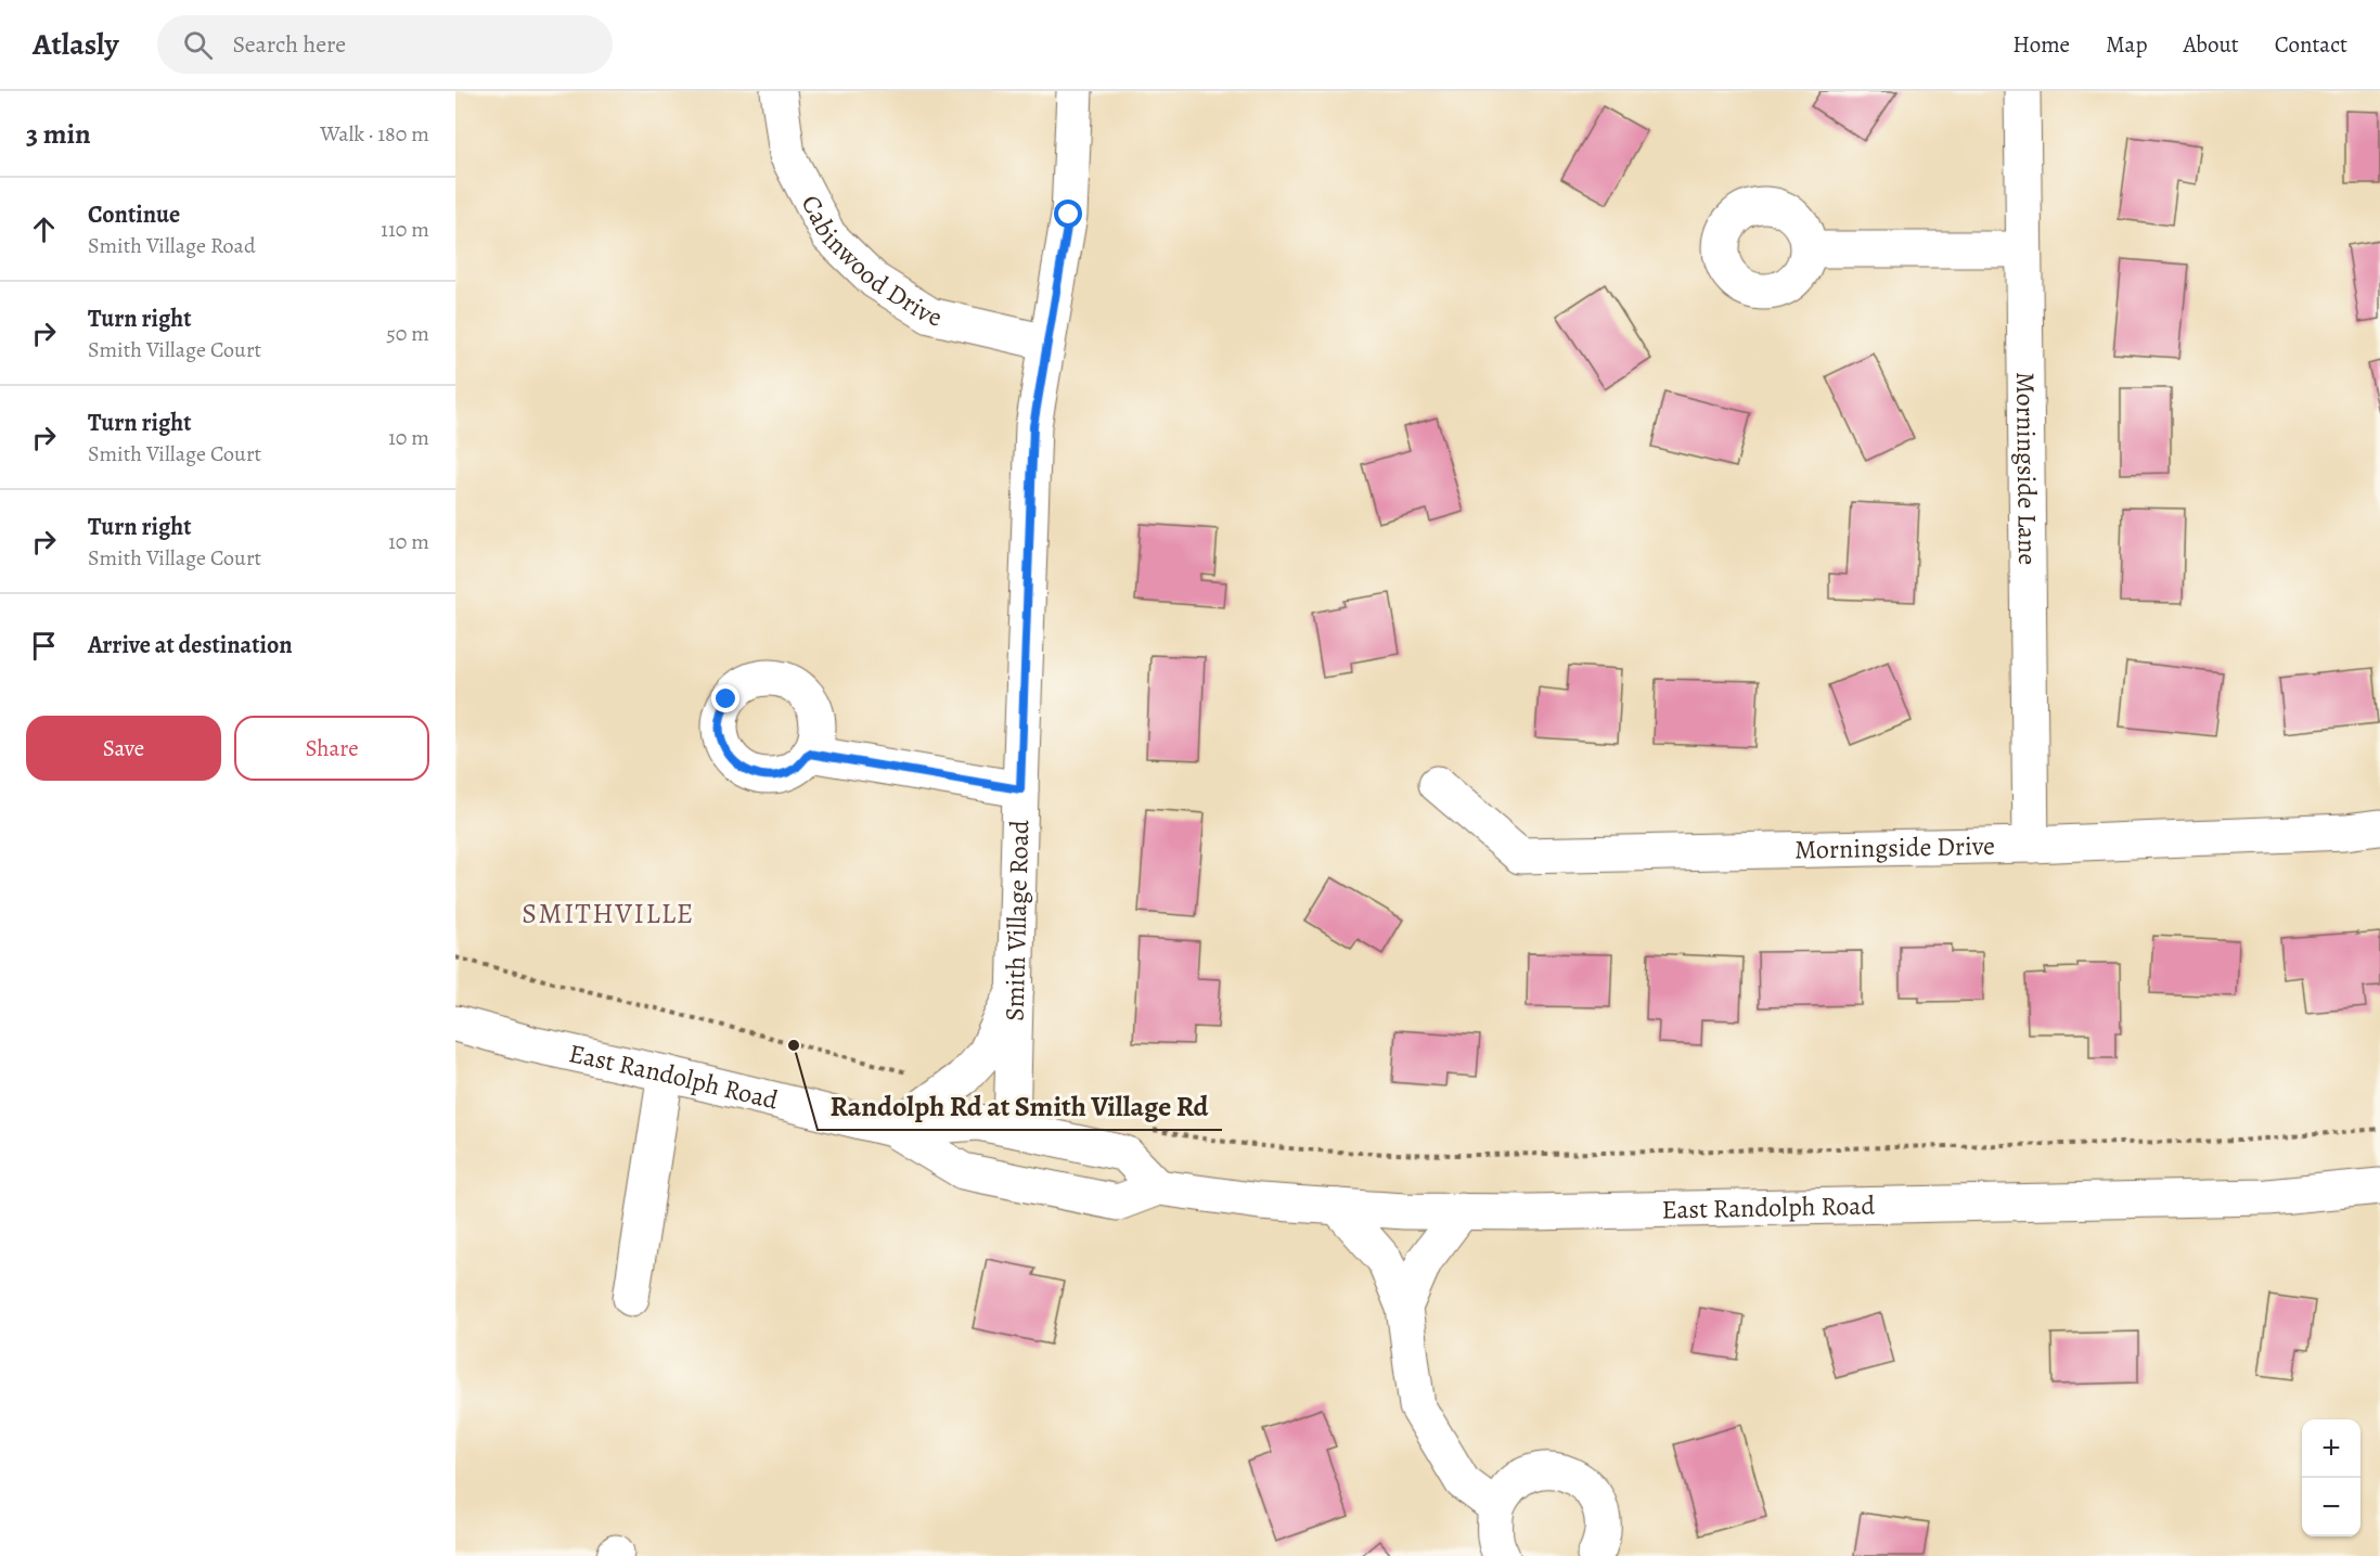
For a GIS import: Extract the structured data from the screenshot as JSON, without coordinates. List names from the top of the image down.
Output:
{
  "streets": {
    "street": [
      "Cabinwood Drive",
      "Morningside Lane",
      "Morningside Drive",
      "Smith Village Road",
      "East Randolph Road"
    ]
  },
  "crossings": [
    ["Cabinwood Drive", "Smith Village Road"],
    ["Morningside Lane", "Morningside Drive"],
    ["Smith Village Road", "East Randolph Road"]
  ],
  "districts": ["SMITHVILLE"],
  "places": ["Randolph Rd at Smith Village Rd"],
  "page": {
    "header": "Atlasly",
    "search": "Search here",
    "nav": [
      "Home",
      "Map",
      "About",
      "Contact"
    ],
    "heading": ["3 min", "Walk · 180 m"],
    "list": [
      ["Continue", "Smith Village Road", "110 m"],
      ["Turn right", "Smith Village Court", "50 m"],
      ["Turn right", "Smith Village Court", "10 m"],
      ["Turn right", "Smith Village Court", "10 m"],
      "Arrive at destination"
    ],
    "buttons": ["Save", "Share"],
    "map_buttons": ["+", "−"]
  }
}
